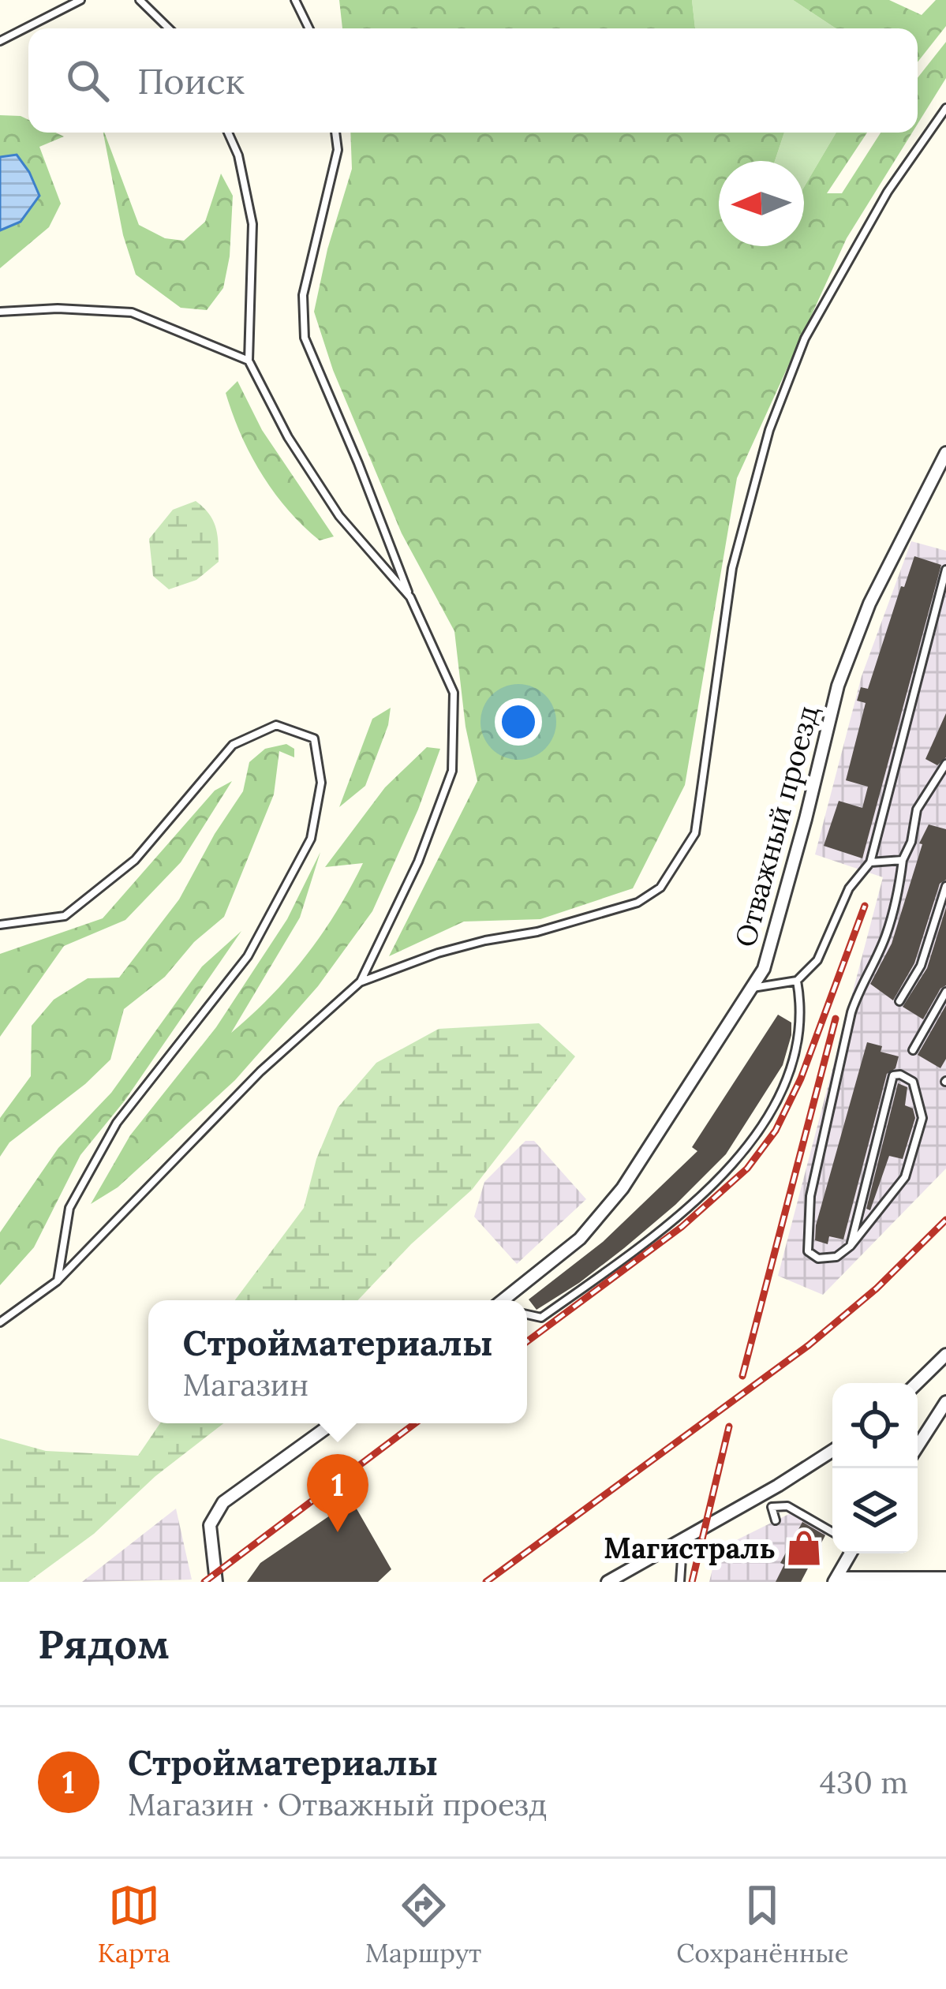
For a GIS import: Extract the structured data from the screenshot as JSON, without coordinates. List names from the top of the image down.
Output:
{
  "streets": {
    "street": ["Отважный проезд"]
  },
  "places": {
    "shop": ["Магистраль"]
  },
  "north": "left",
  "page": {
    "search": "Поиск",
    "popup": ["Стройматериалы", "Магазин"],
    "pins": "1",
    "heading": "Рядом",
    "list": [
      {
        "mark": "1",
        "name": "Стройматериалы",
        "note": "Магазин · Отважный проезд",
        "value": "430 m"
      }
    ],
    "nav": ["Карта", "Маршрут", "Сохранённые"]
  }
}
